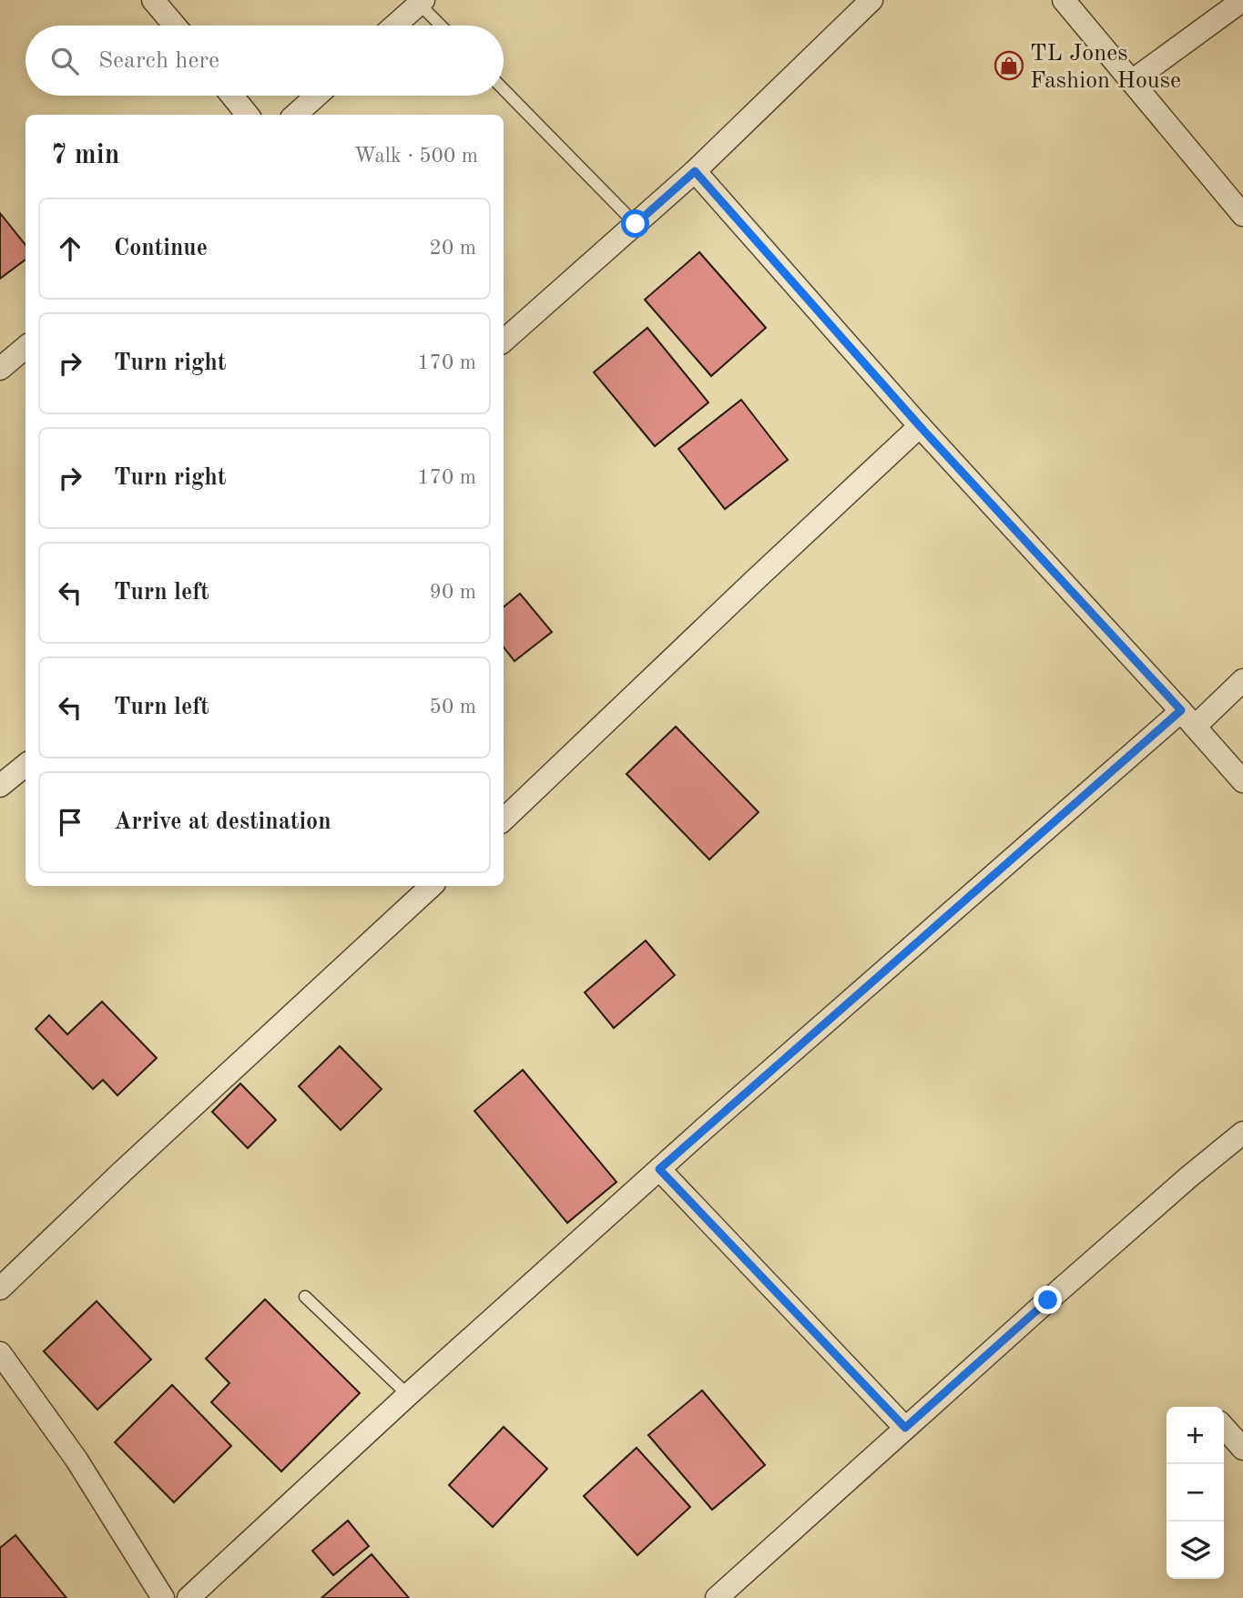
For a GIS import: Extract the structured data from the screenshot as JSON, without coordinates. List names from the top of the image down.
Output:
{
  "places": {
    "shop": ["TL Jones Fashion House"]
  },
  "page": {
    "search": "Search here",
    "heading": ["7 min", "Walk · 500 m"],
    "list": [
      ["Continue", "20 m"],
      ["Turn right", "170 m"],
      ["Turn right", "170 m"],
      ["Turn left", "90 m"],
      ["Turn left", "50 m"],
      "Arrive at destination"
    ],
    "map_buttons": ["+", "−"]
  }
}
